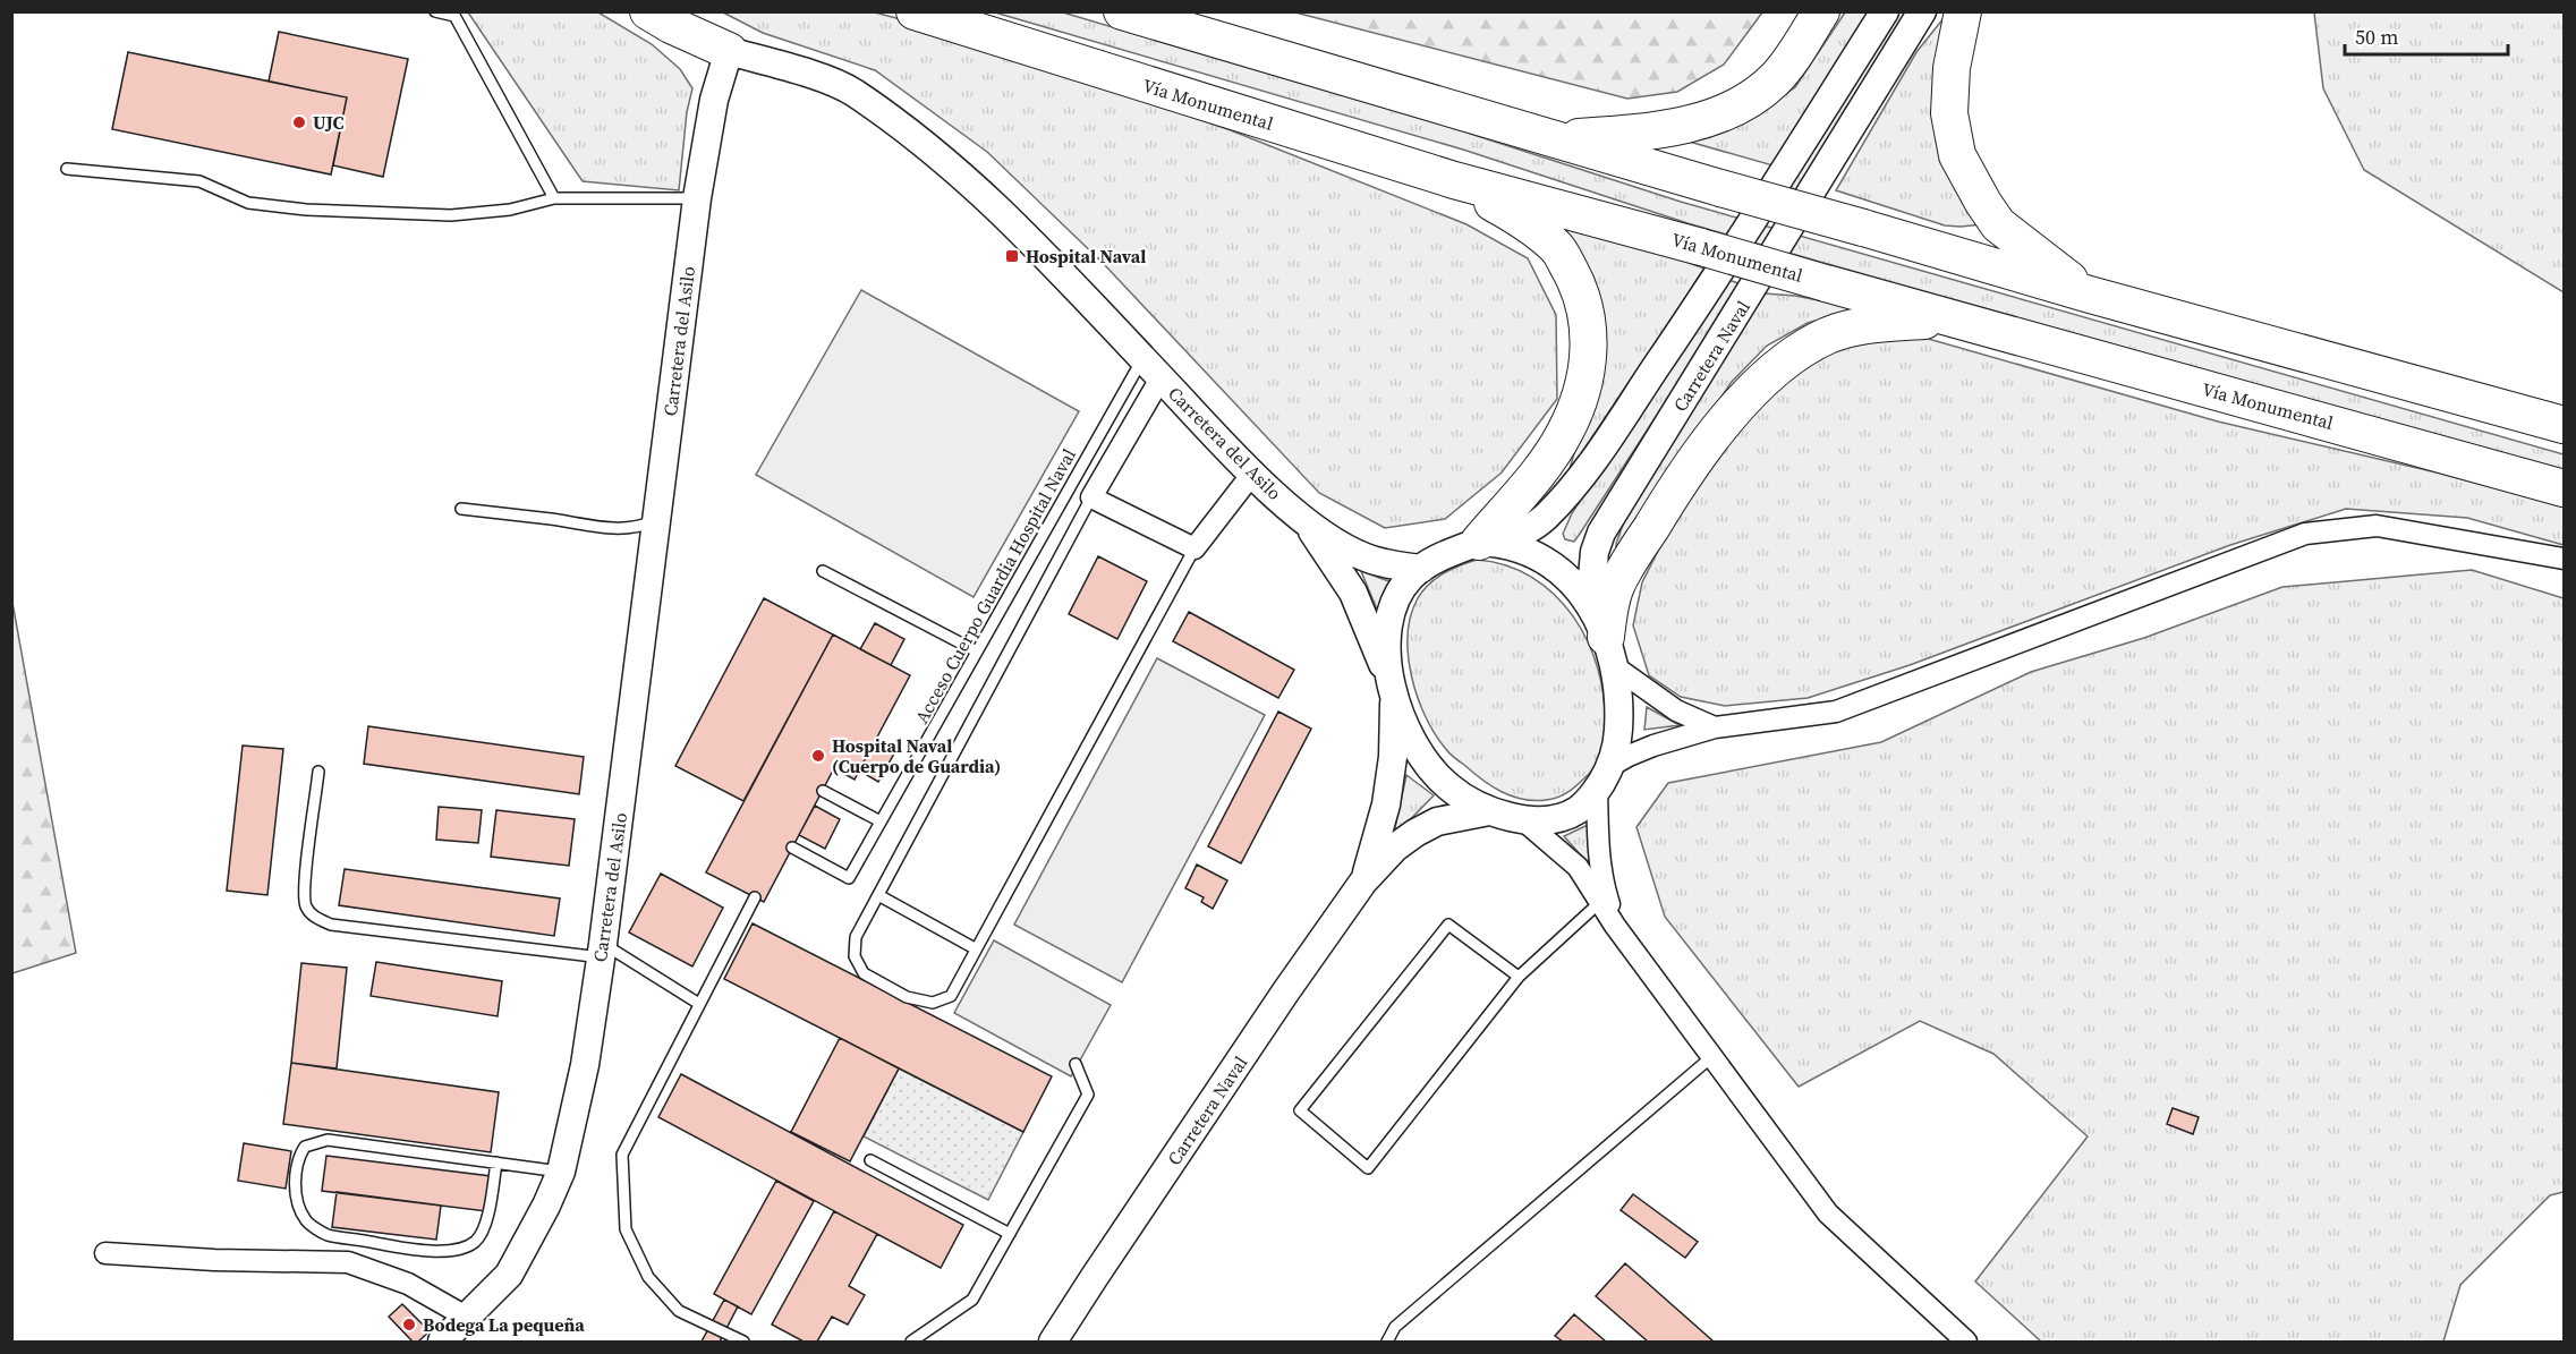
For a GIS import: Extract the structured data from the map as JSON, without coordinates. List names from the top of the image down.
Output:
{
  "streets": {
    "highway": ["Vía Monumental"],
    "main road": ["Carretera del Asilo", "Carretera Naval"],
    "lane": ["Acceso Cuerpo Guardia Hospital Naval"]
  },
  "crossings": [
    ["Carretera del Asilo", "Carretera Naval"],
    ["Carretera del Asilo", "Acceso Cuerpo Guardia Hospital Naval"]
  ],
  "places": {
    "other": ["UJC", "Hospital Naval (Cuerpo de Guardia)", "Bodega La pequeña"],
    "transit": ["Hospital Naval"]
  },
  "scale_bar": "50 m"
}
